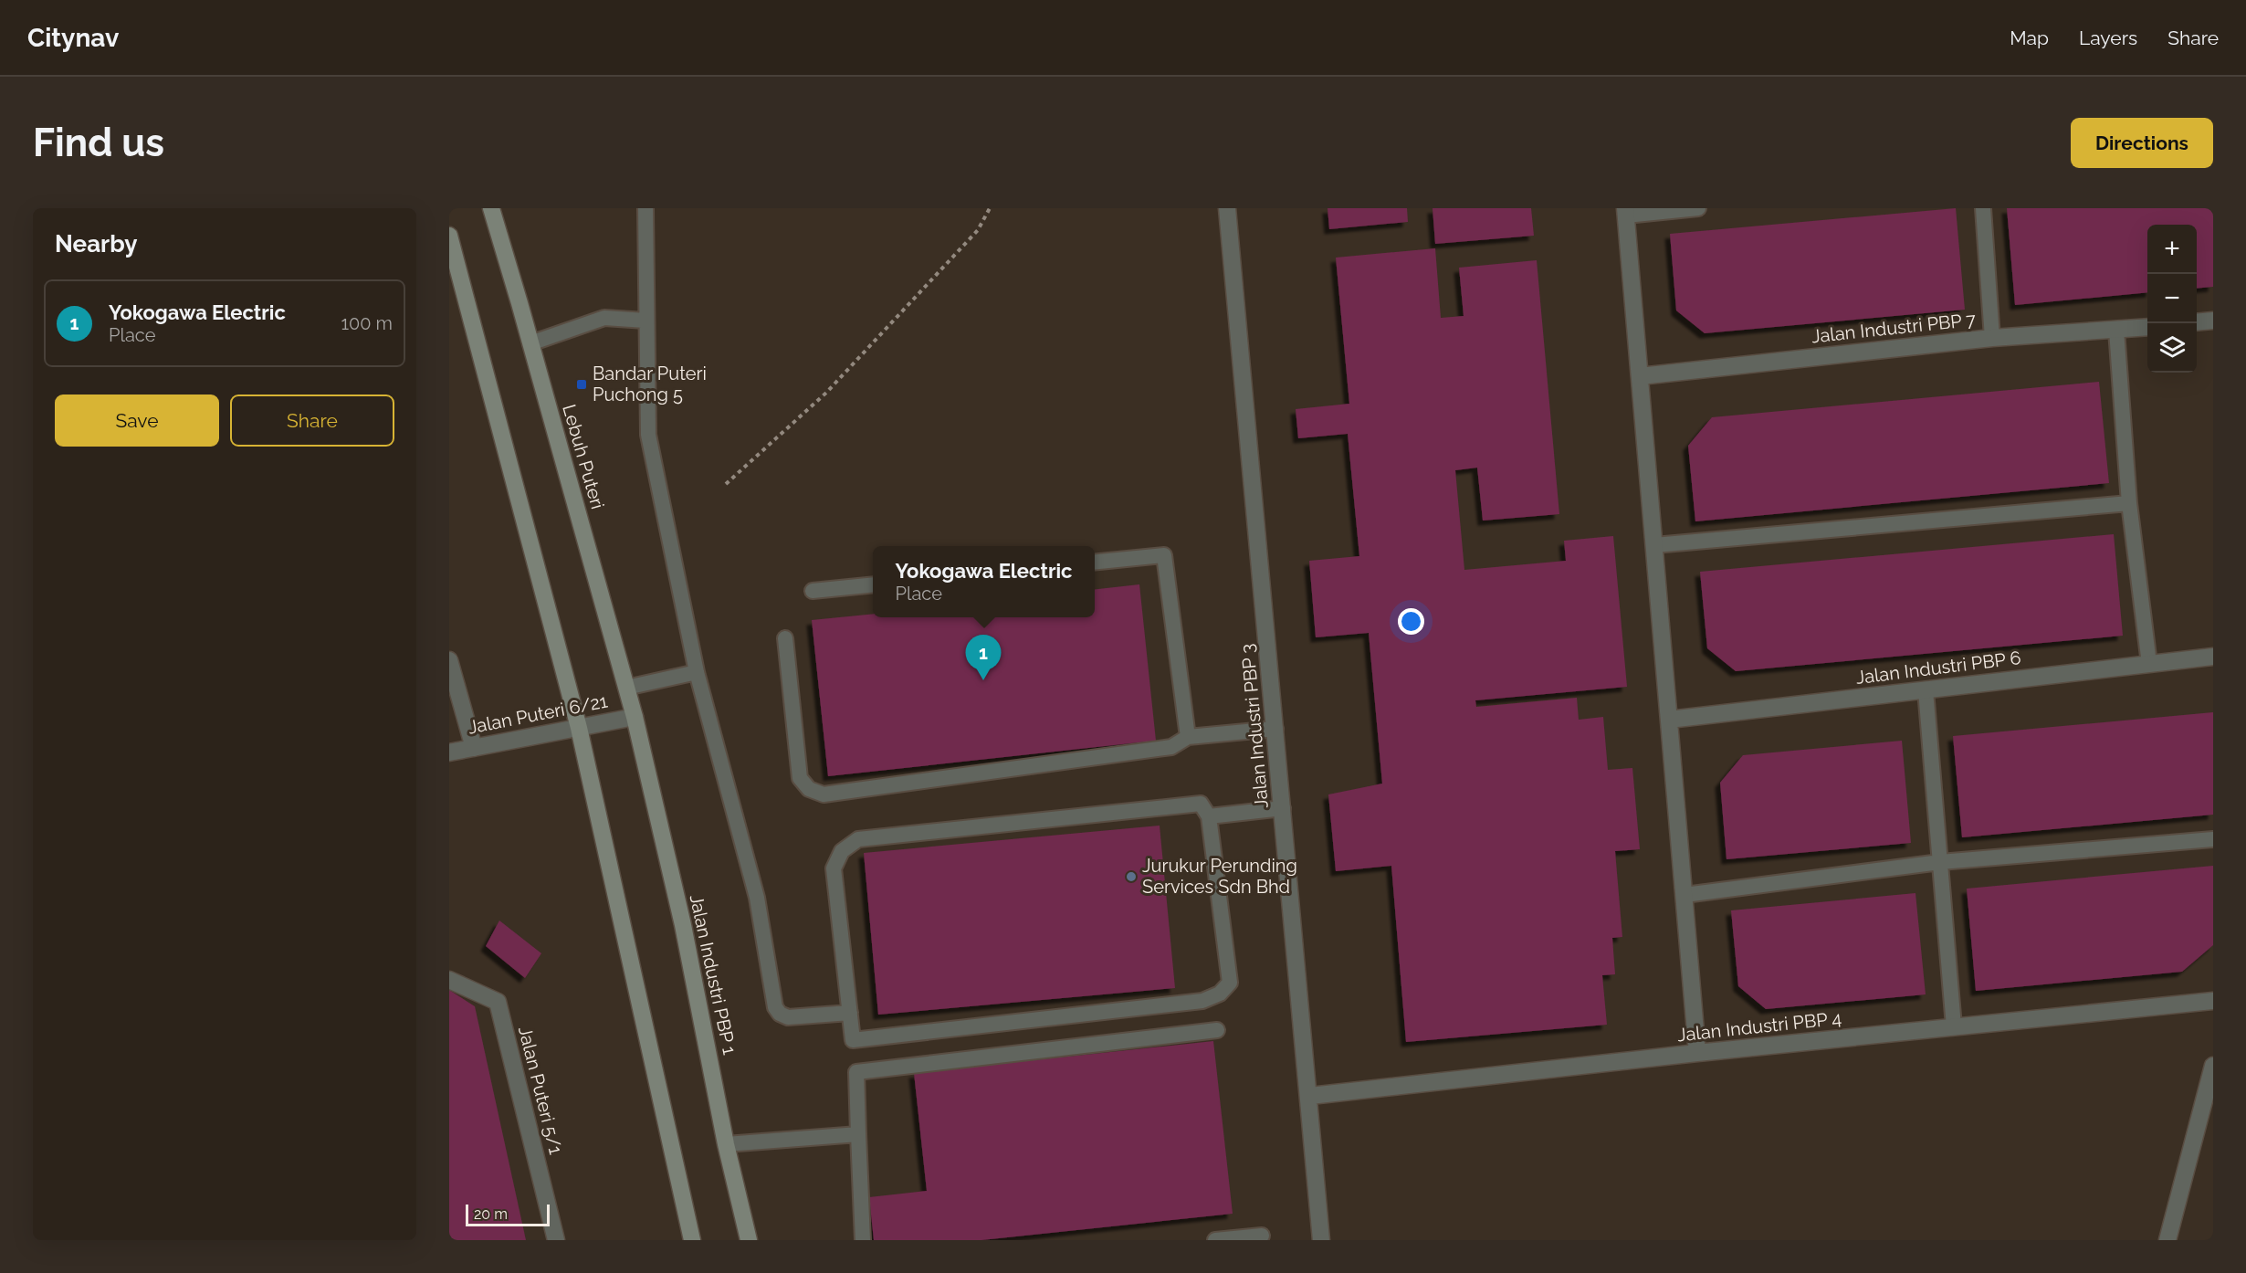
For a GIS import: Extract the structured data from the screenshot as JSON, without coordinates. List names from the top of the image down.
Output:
{
  "streets": {
    "main road": ["Lebuh Puteri", "Jalan Industri PBP 1"],
    "street": [
      "Jalan Industri PBP 7",
      "Jalan Industri PBP 6",
      "Jalan Puteri 6/21",
      "Jalan Industri PBP 3",
      "Jalan Industri PBP 4",
      "Jalan Puteri 5/1"
    ]
  },
  "crossings": [
    ["Lebuh Puteri", "Jalan Puteri 6/21"],
    ["Lebuh Puteri", "Jalan Industri PBP 1"],
    ["Jalan Puteri 6/21", "Jalan Industri PBP 1"],
    ["Jalan Industri PBP 3", "Jalan Industri PBP 4"]
  ],
  "places": {
    "transit": ["Bandar Puteri Puchong 5"],
    "other": ["Jurukur Perunding Services Sdn Bhd"]
  },
  "scale_bar": "20 m",
  "page": {
    "header": "Citynav",
    "nav": ["Map", "Layers", "Share"],
    "buttons": [
      "Directions",
      ["Save", "Share"]
    ],
    "title": "Find us",
    "heading": "Nearby",
    "map_buttons": ["+", "−"],
    "list": [
      {
        "mark": "1",
        "name": "Yokogawa Electric",
        "note": "Place",
        "value": "100 m"
      }
    ],
    "popup": ["Yokogawa Electric", "Place"],
    "pins": "1",
    "scale": "20 m"
  }
}
